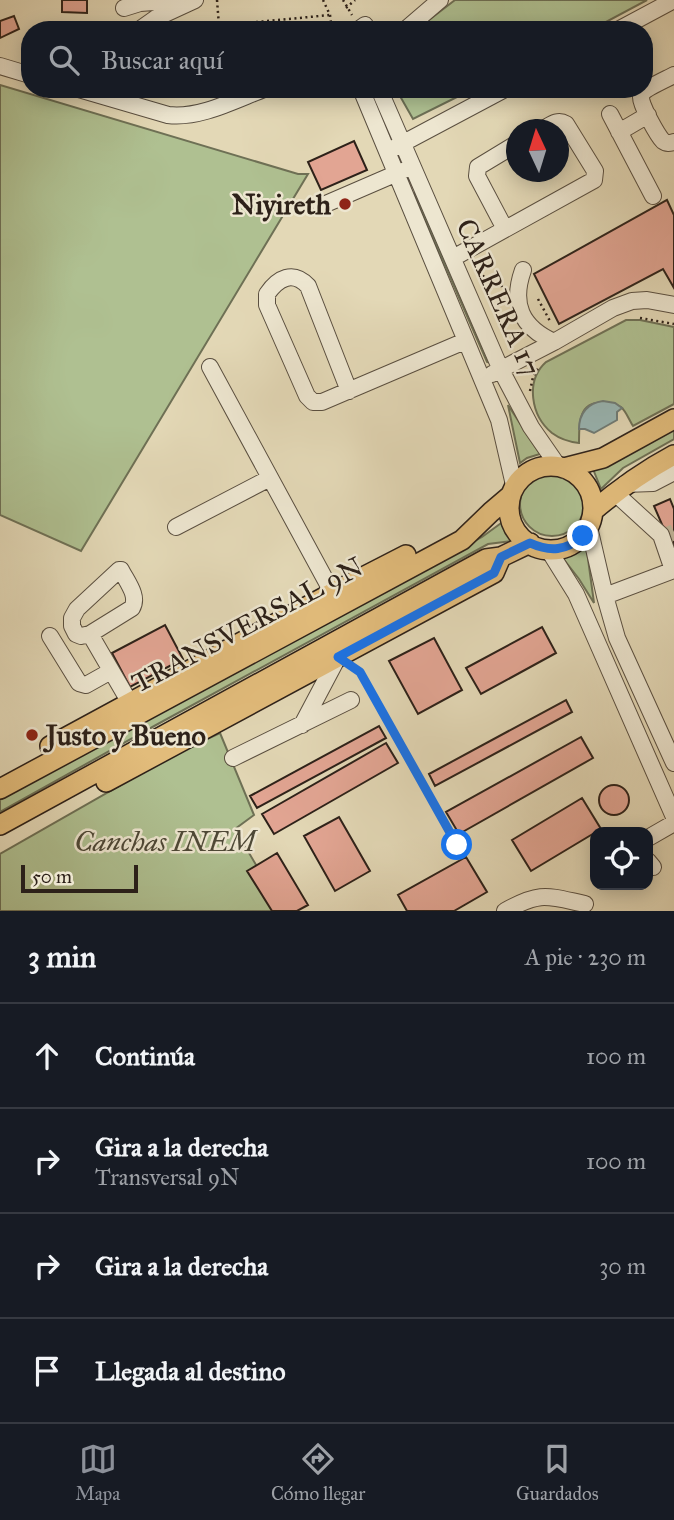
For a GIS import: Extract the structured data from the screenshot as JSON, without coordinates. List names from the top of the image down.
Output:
{
  "streets": {
    "main road": ["TRANSVERSAL 9N"],
    "street": ["CARRERA 17"]
  },
  "crossings": [
    ["CARRERA 17", "TRANSVERSAL 9N"]
  ],
  "parks": ["Canchas INEM"],
  "places": ["Niyireth", "Justo y Bueno"],
  "scale_bar": "50 m",
  "north": "top",
  "page": {
    "search": "Buscar aquí",
    "scale": "50 m",
    "heading": ["3 min", "A pie · 230 m"],
    "list": [
      ["Continúa", "100 m"],
      ["Gira a la derecha", "Transversal 9N", "100 m"],
      ["Gira a la derecha", "30 m"],
      "Llegada al destino"
    ],
    "nav": ["Mapa", "Cómo llegar", "Guardados"]
  }
}
